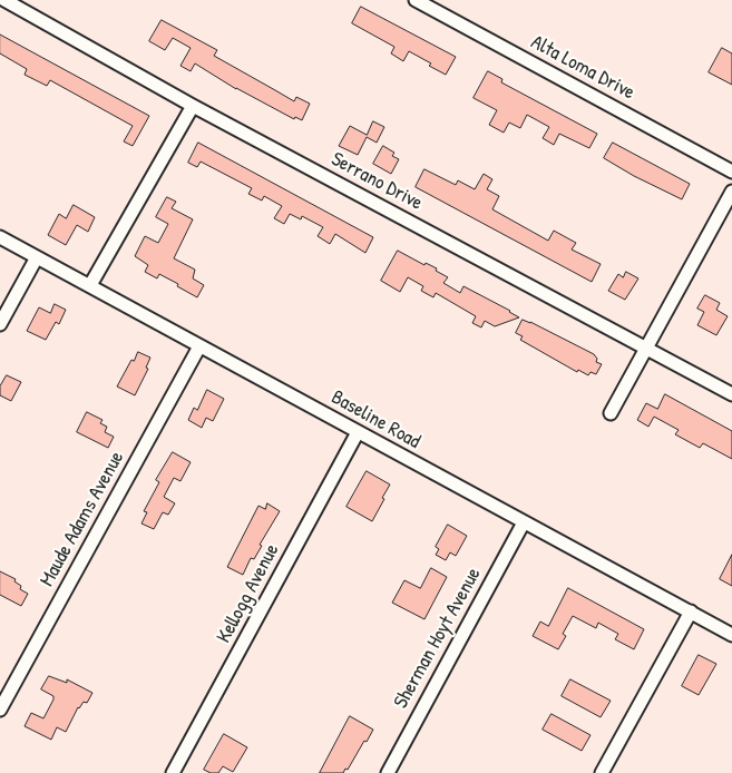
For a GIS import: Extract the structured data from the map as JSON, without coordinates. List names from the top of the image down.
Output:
{
  "streets": {
    "street": [
      "Alta Loma Drive",
      "Serrano Drive",
      "Baseline Road",
      "Maude Adams Avenue",
      "Kellogg Avenue",
      "Sherman Hoyt Avenue"
    ]
  },
  "crossings": [
    ["Baseline Road", "Maude Adams Avenue"],
    ["Baseline Road", "Kellogg Avenue"],
    ["Baseline Road", "Sherman Hoyt Avenue"]
  ]
}
